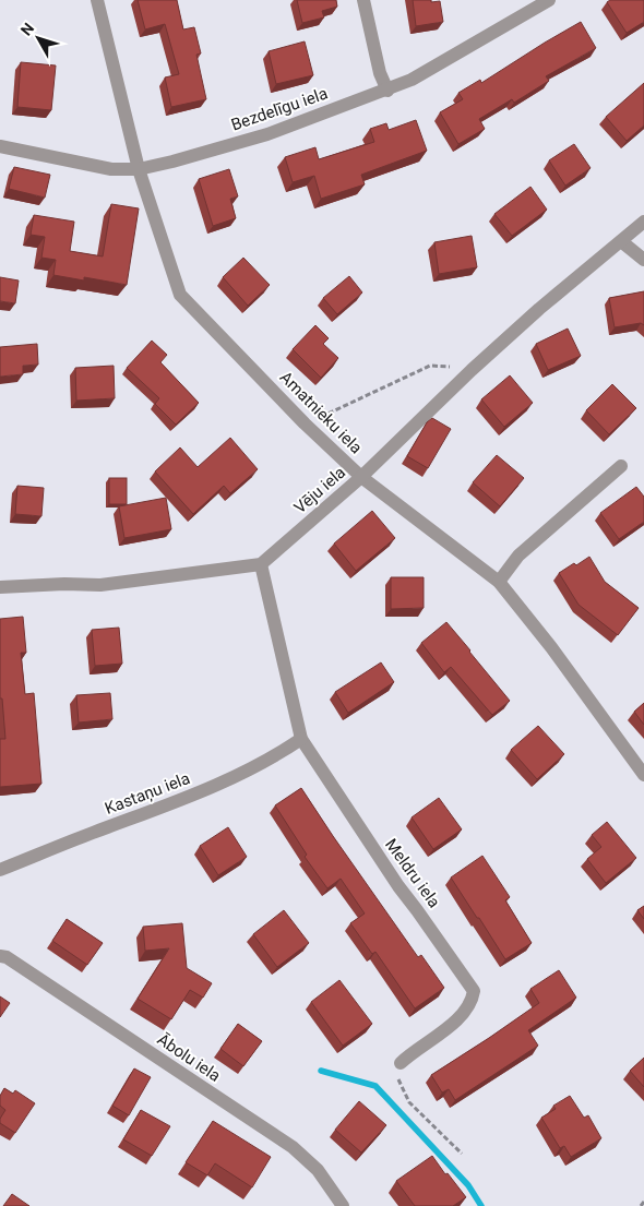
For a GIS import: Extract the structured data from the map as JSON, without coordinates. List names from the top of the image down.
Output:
{
  "streets": {
    "street": [
      "Bezdelīgu iela",
      "Amatnieku iela",
      "Vēju iela",
      "Kastaņu iela",
      "Meldru iela",
      "Ābolu iela"
    ]
  },
  "crossings": [
    ["Bezdelīgu iela", "Amatnieku iela"],
    ["Amatnieku iela", "Vēju iela"],
    ["Vēju iela", "Meldru iela"],
    ["Kastaņu iela", "Meldru iela"]
  ],
  "north": "top left"
}
